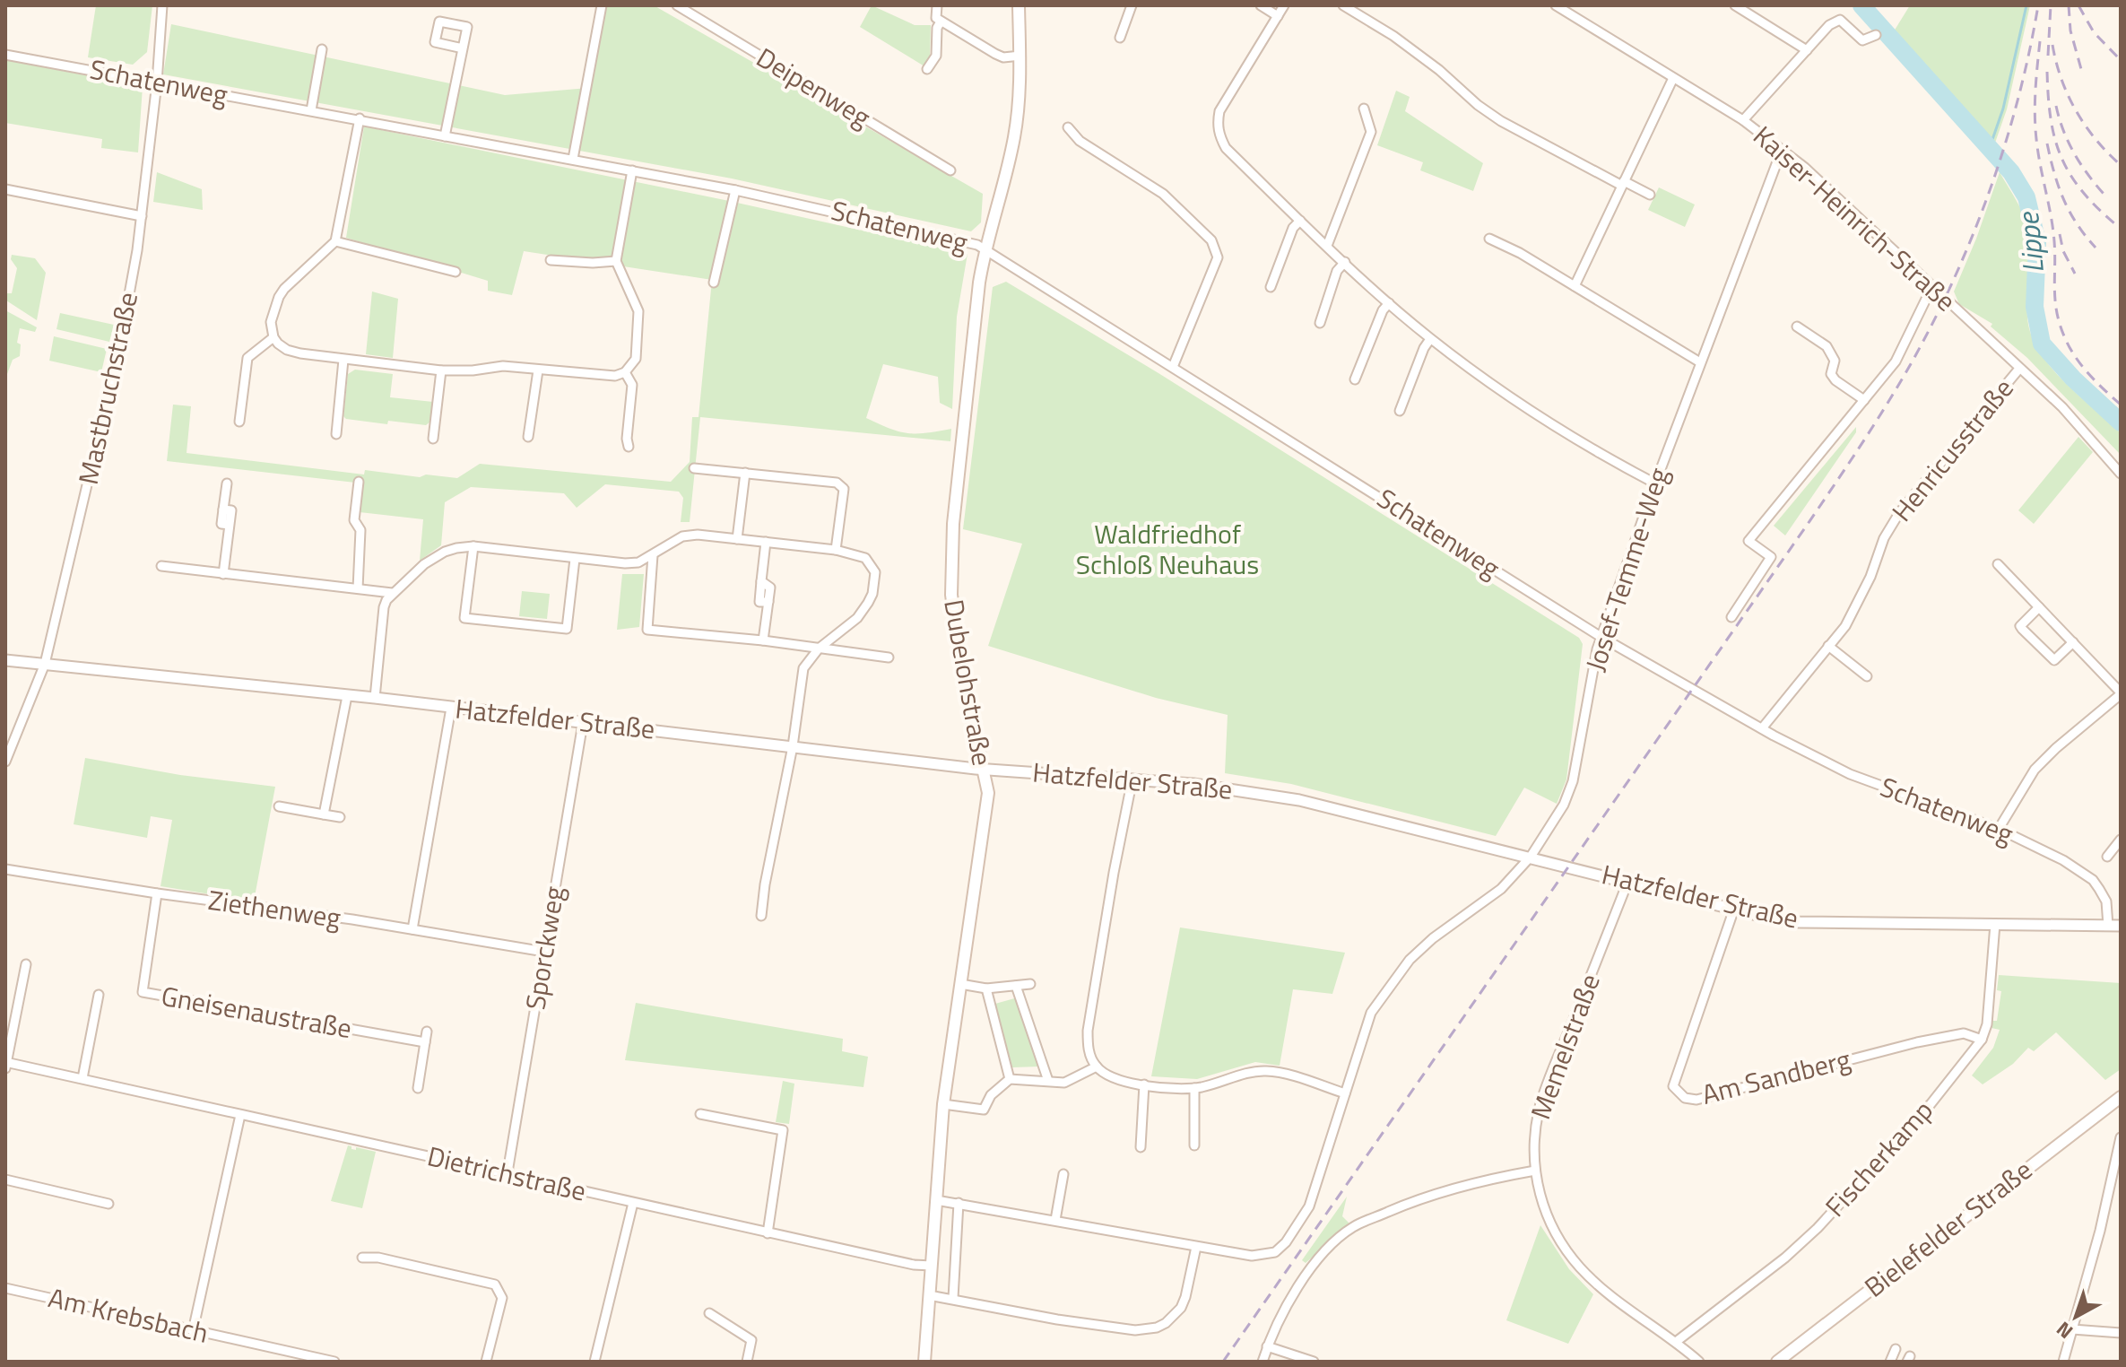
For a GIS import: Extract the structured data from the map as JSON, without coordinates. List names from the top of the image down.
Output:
{
  "streets": {
    "main road": ["Dubelohstraße", "Bielefelder Straße"],
    "street": [
      "Schatenweg",
      "Deipenweg",
      "Kaiser-Heinrich-Straße",
      "Mastbruchstraße",
      "Henricusstraße",
      "Josef-Temme-Weg",
      "Hatzfelder Straße",
      "Ziethenweg",
      "Sporckweg",
      "Gneisenaustraße",
      "Memelstraße",
      "Am Sandberg",
      "Fischerkamp",
      "Dietrichstraße",
      "Am Krebsbach"
    ]
  },
  "crossings": [
    ["Schatenweg", "Mastbruchstraße"],
    ["Schatenweg", "Henricusstraße"],
    ["Schatenweg", "Josef-Temme-Weg"],
    ["Schatenweg", "Dubelohstraße"],
    ["Schatenweg", "Hatzfelder Straße"],
    ["Kaiser-Heinrich-Straße", "Henricusstraße"],
    ["Kaiser-Heinrich-Straße", "Josef-Temme-Weg"],
    ["Mastbruchstraße", "Hatzfelder Straße"],
    ["Josef-Temme-Weg", "Hatzfelder Straße"],
    ["Dubelohstraße", "Hatzfelder Straße"],
    ["Dubelohstraße", "Dietrichstraße"],
    ["Hatzfelder Straße", "Sporckweg"],
    ["Hatzfelder Straße", "Memelstraße"],
    ["Hatzfelder Straße", "Am Sandberg"],
    ["Hatzfelder Straße", "Fischerkamp"],
    ["Ziethenweg", "Sporckweg"],
    ["Ziethenweg", "Gneisenaustraße"],
    ["Sporckweg", "Dietrichstraße"],
    ["Memelstraße", "Fischerkamp"],
    ["Am Sandberg", "Fischerkamp"]
  ],
  "water": ["Lippe"],
  "parks": ["Waldfriedhof Schloß Neuhaus"],
  "north": "bottom left"
}
